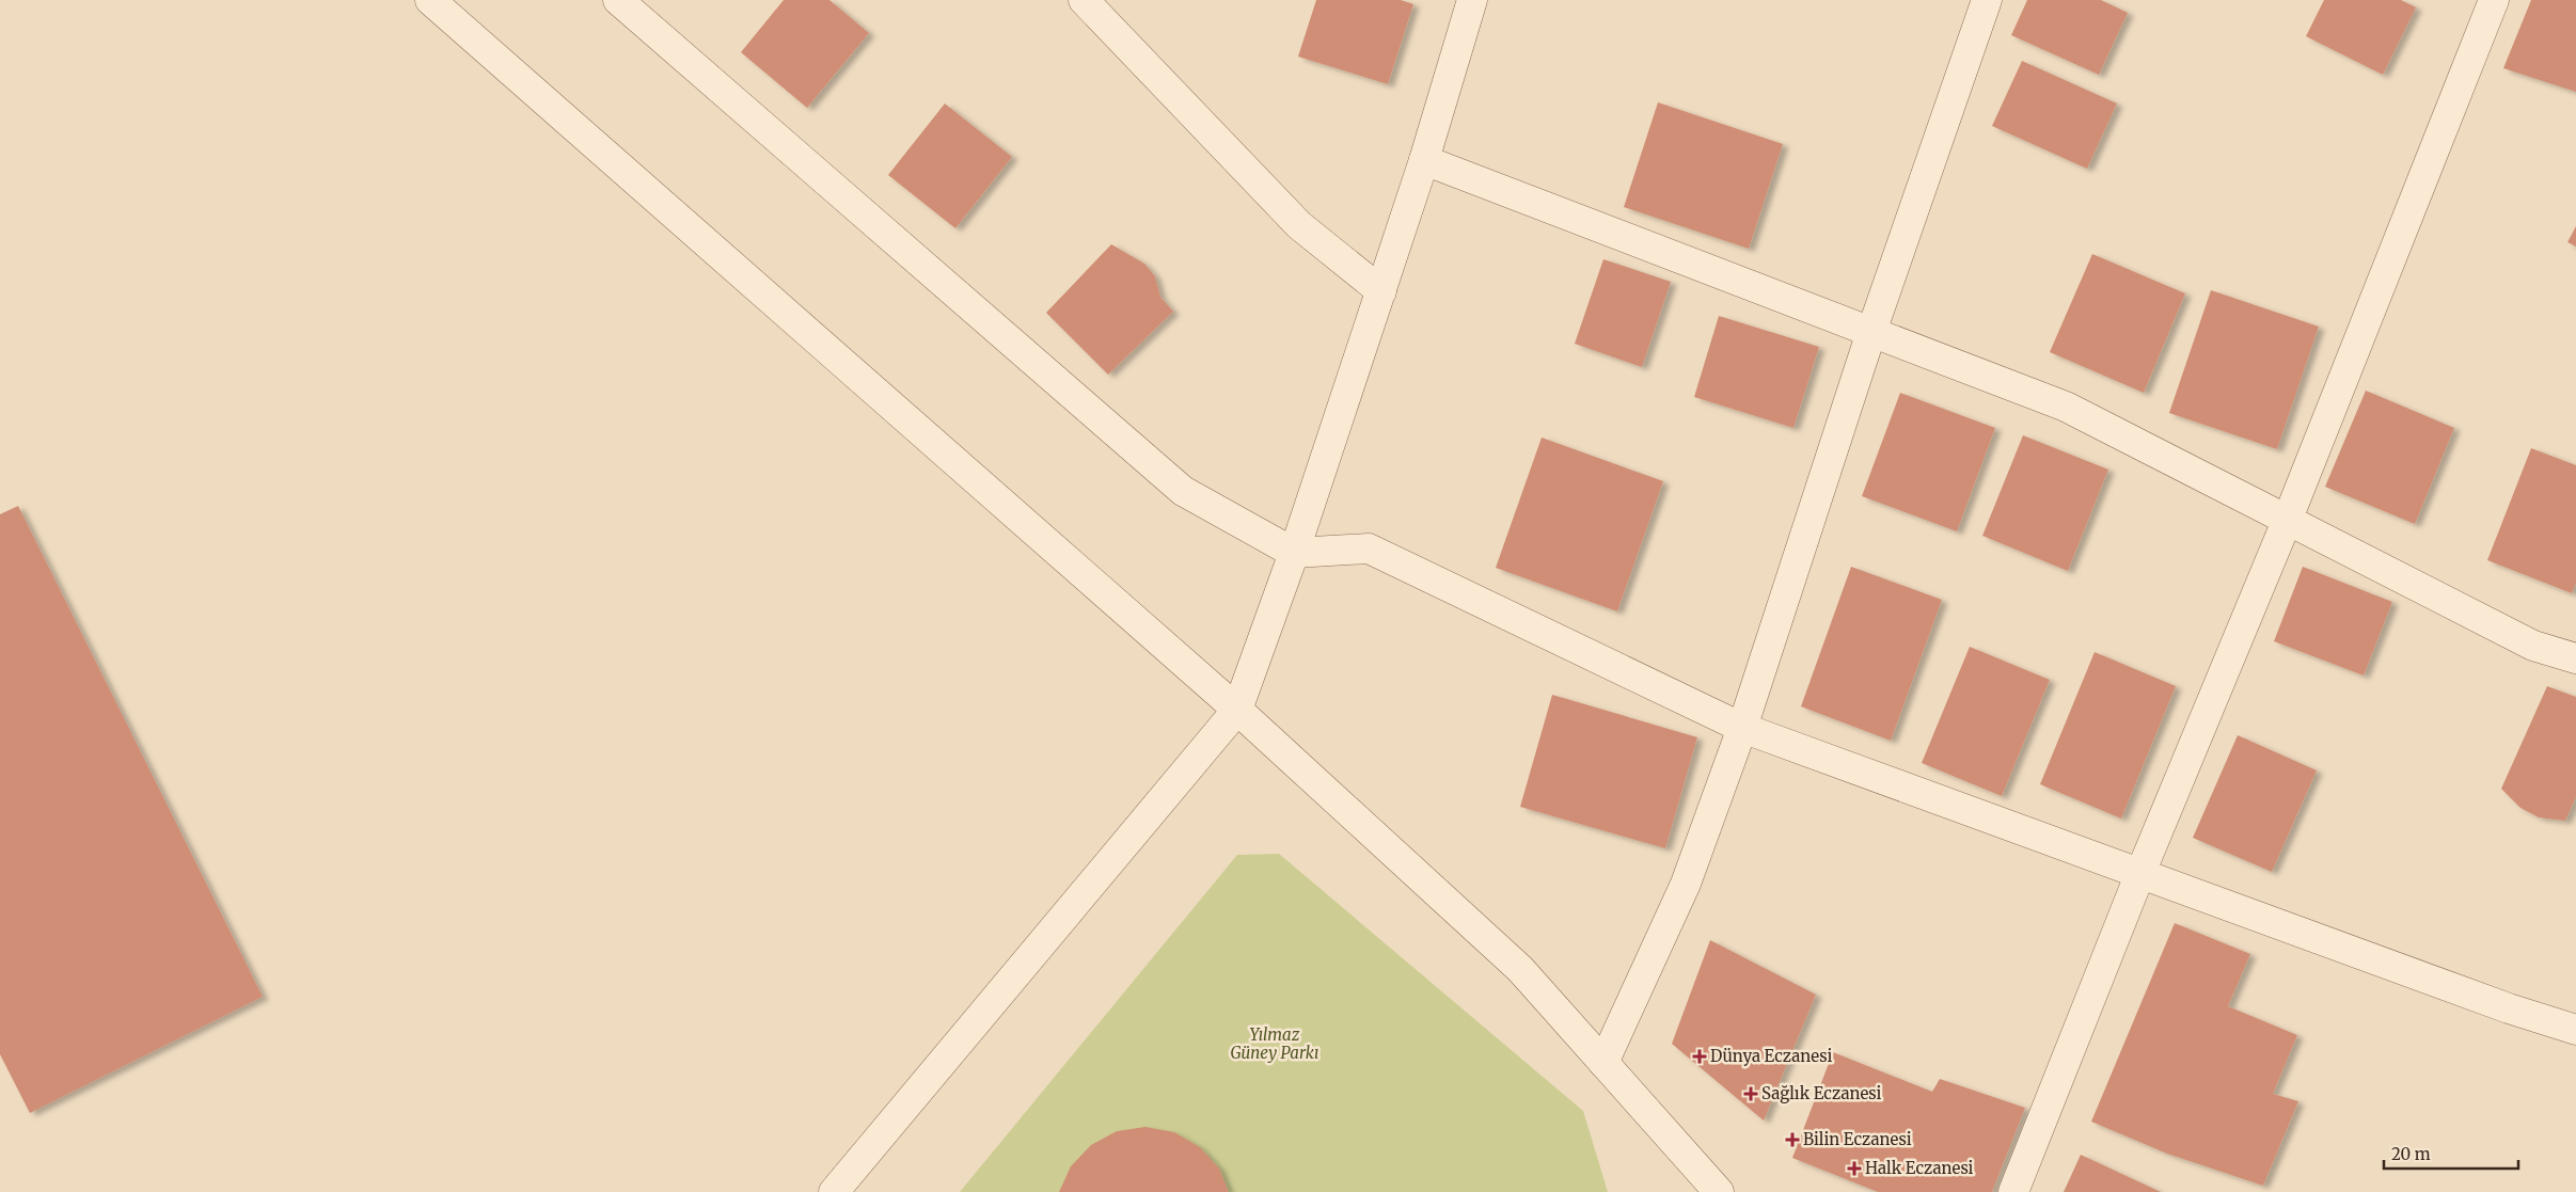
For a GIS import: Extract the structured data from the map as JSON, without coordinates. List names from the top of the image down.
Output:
{
  "parks": ["Yılmaz Güney Parkı"],
  "places": {
    "health": [
      "Dünya Eczanesi",
      "Sağlık Eczanesi",
      "Bilin Eczanesi",
      "Halk Eczanesi"
    ]
  },
  "scale_bar": "20 m"
}
